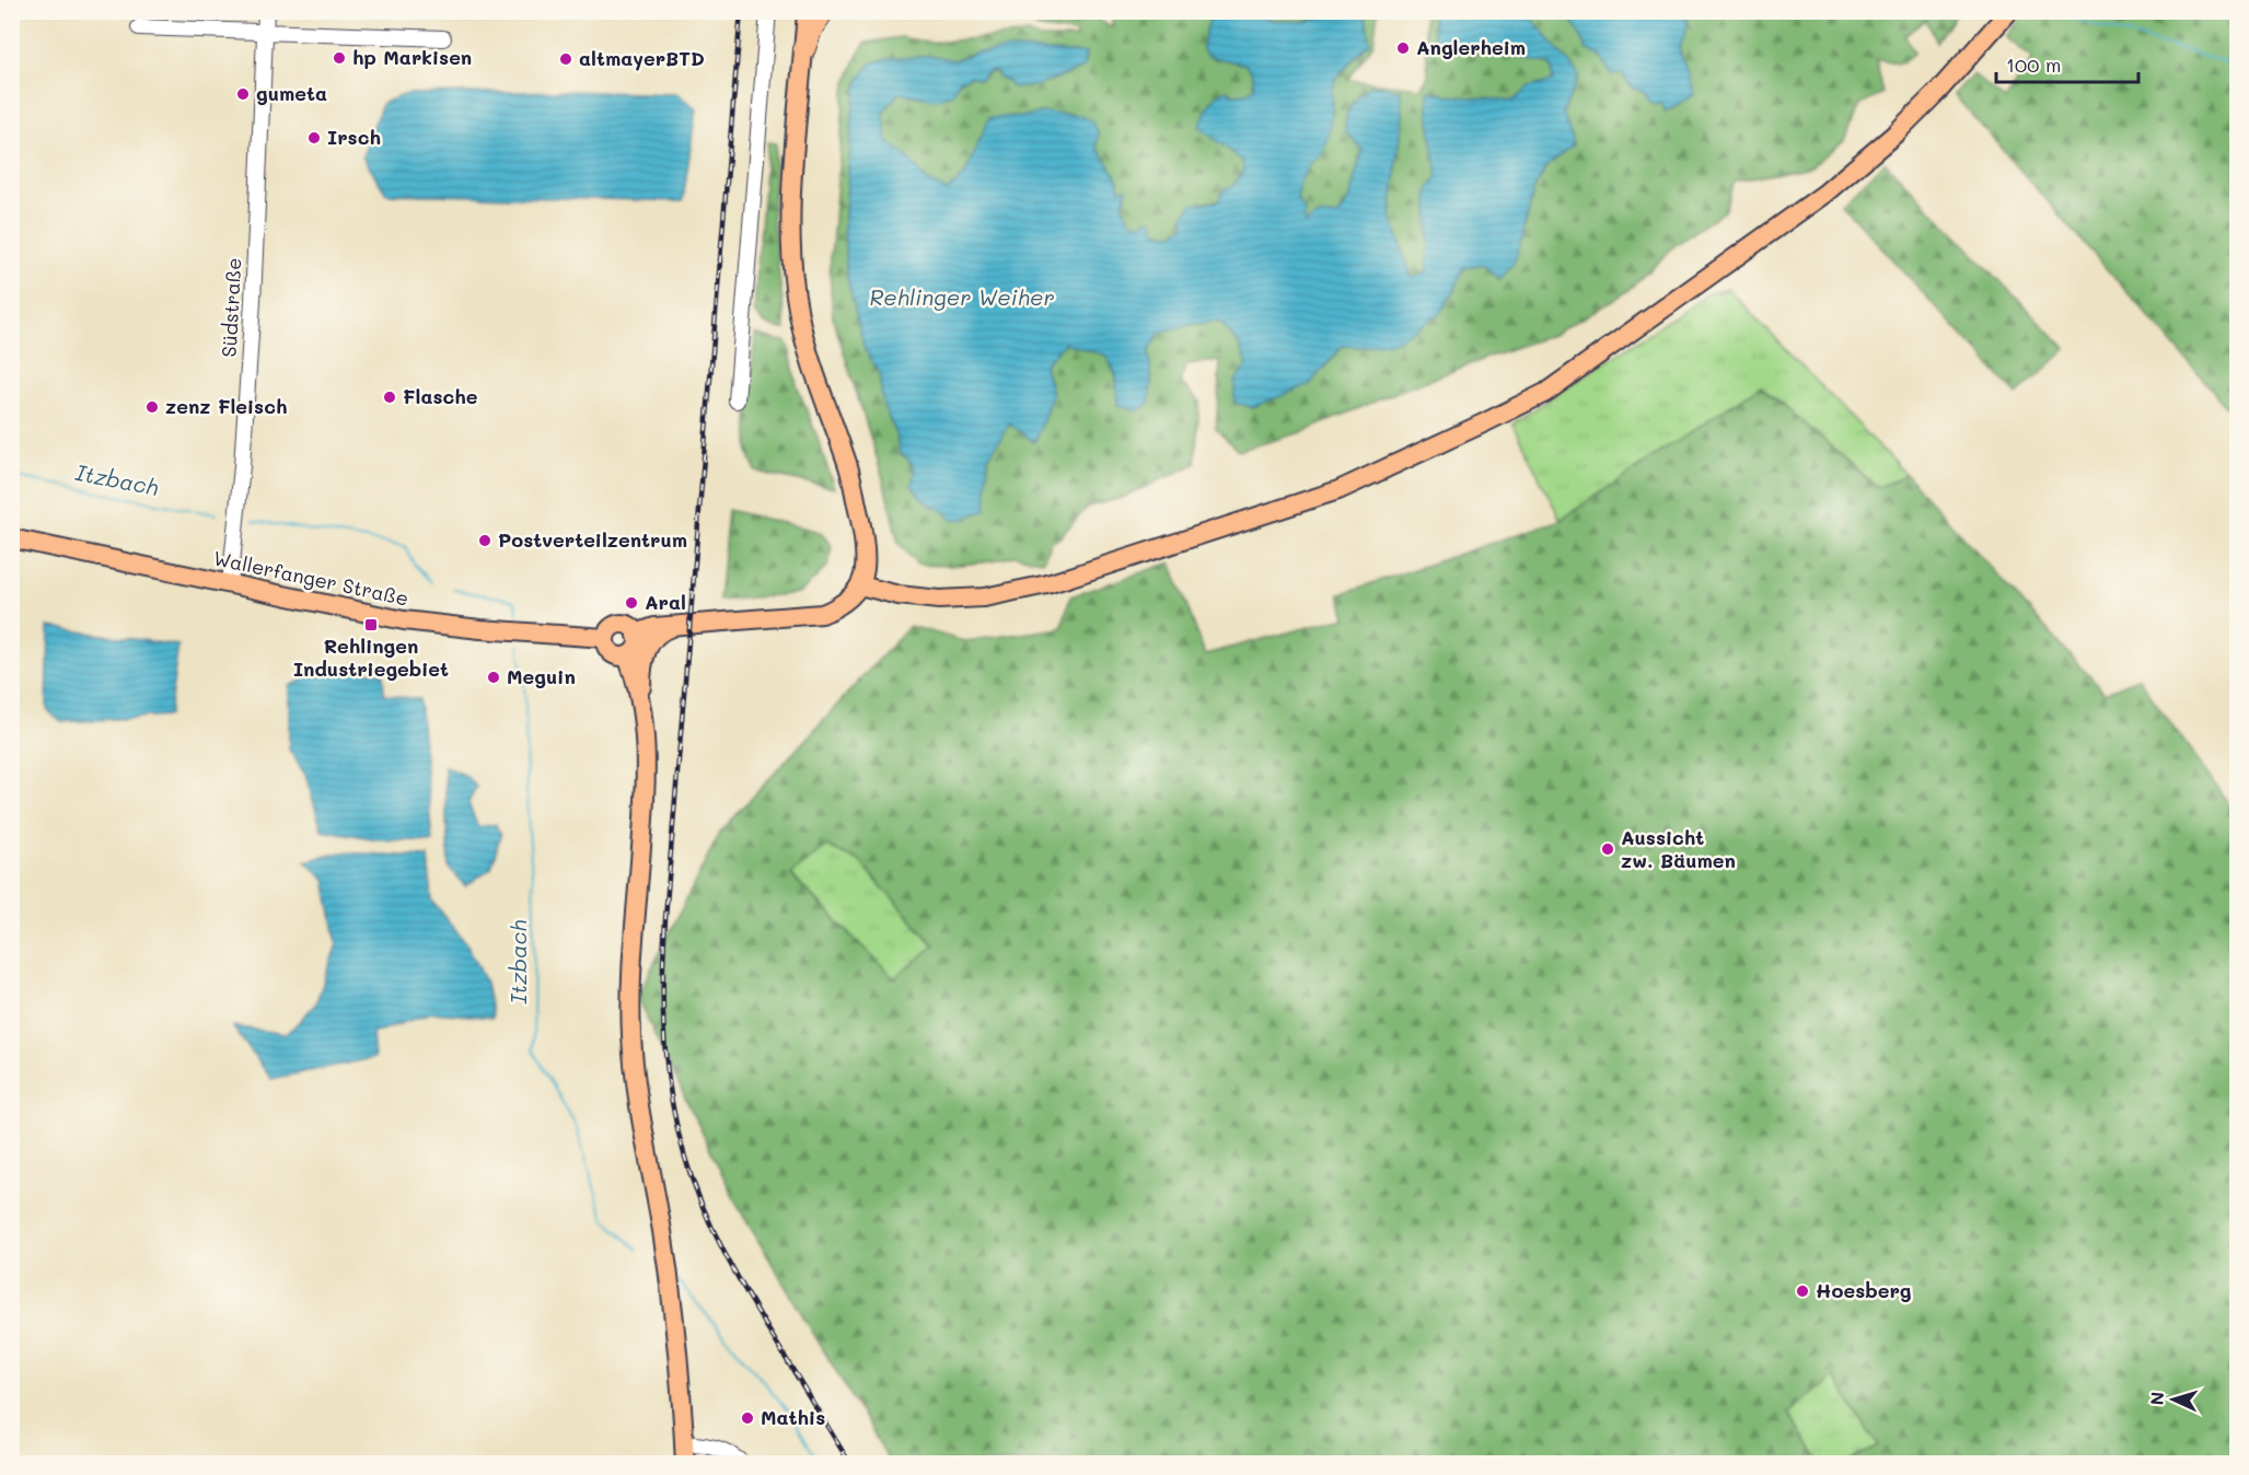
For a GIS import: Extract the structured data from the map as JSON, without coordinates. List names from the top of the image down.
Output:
{
  "streets": {
    "main road": ["Wallerfanger Straße"],
    "street": ["Südstraße"]
  },
  "crossings": [
    ["Südstraße", "Wallerfanger Straße"]
  ],
  "water": ["Rehlinger Weiher", "Itzbach"],
  "places": {
    "other": [
      "Anglerheim",
      "hp Markisen",
      "altmayerBTD",
      "gumeta",
      "Irsch",
      "Flasche",
      "zenz Fleisch",
      "Postverteilzentrum",
      "Aral",
      "Meguin",
      "Aussicht zw. Bäumen",
      "Hoesberg",
      "Mathis"
    ],
    "transit": ["Rehlingen Industriegebiet"]
  },
  "scale_bar": "100 m",
  "north": "left"
}
